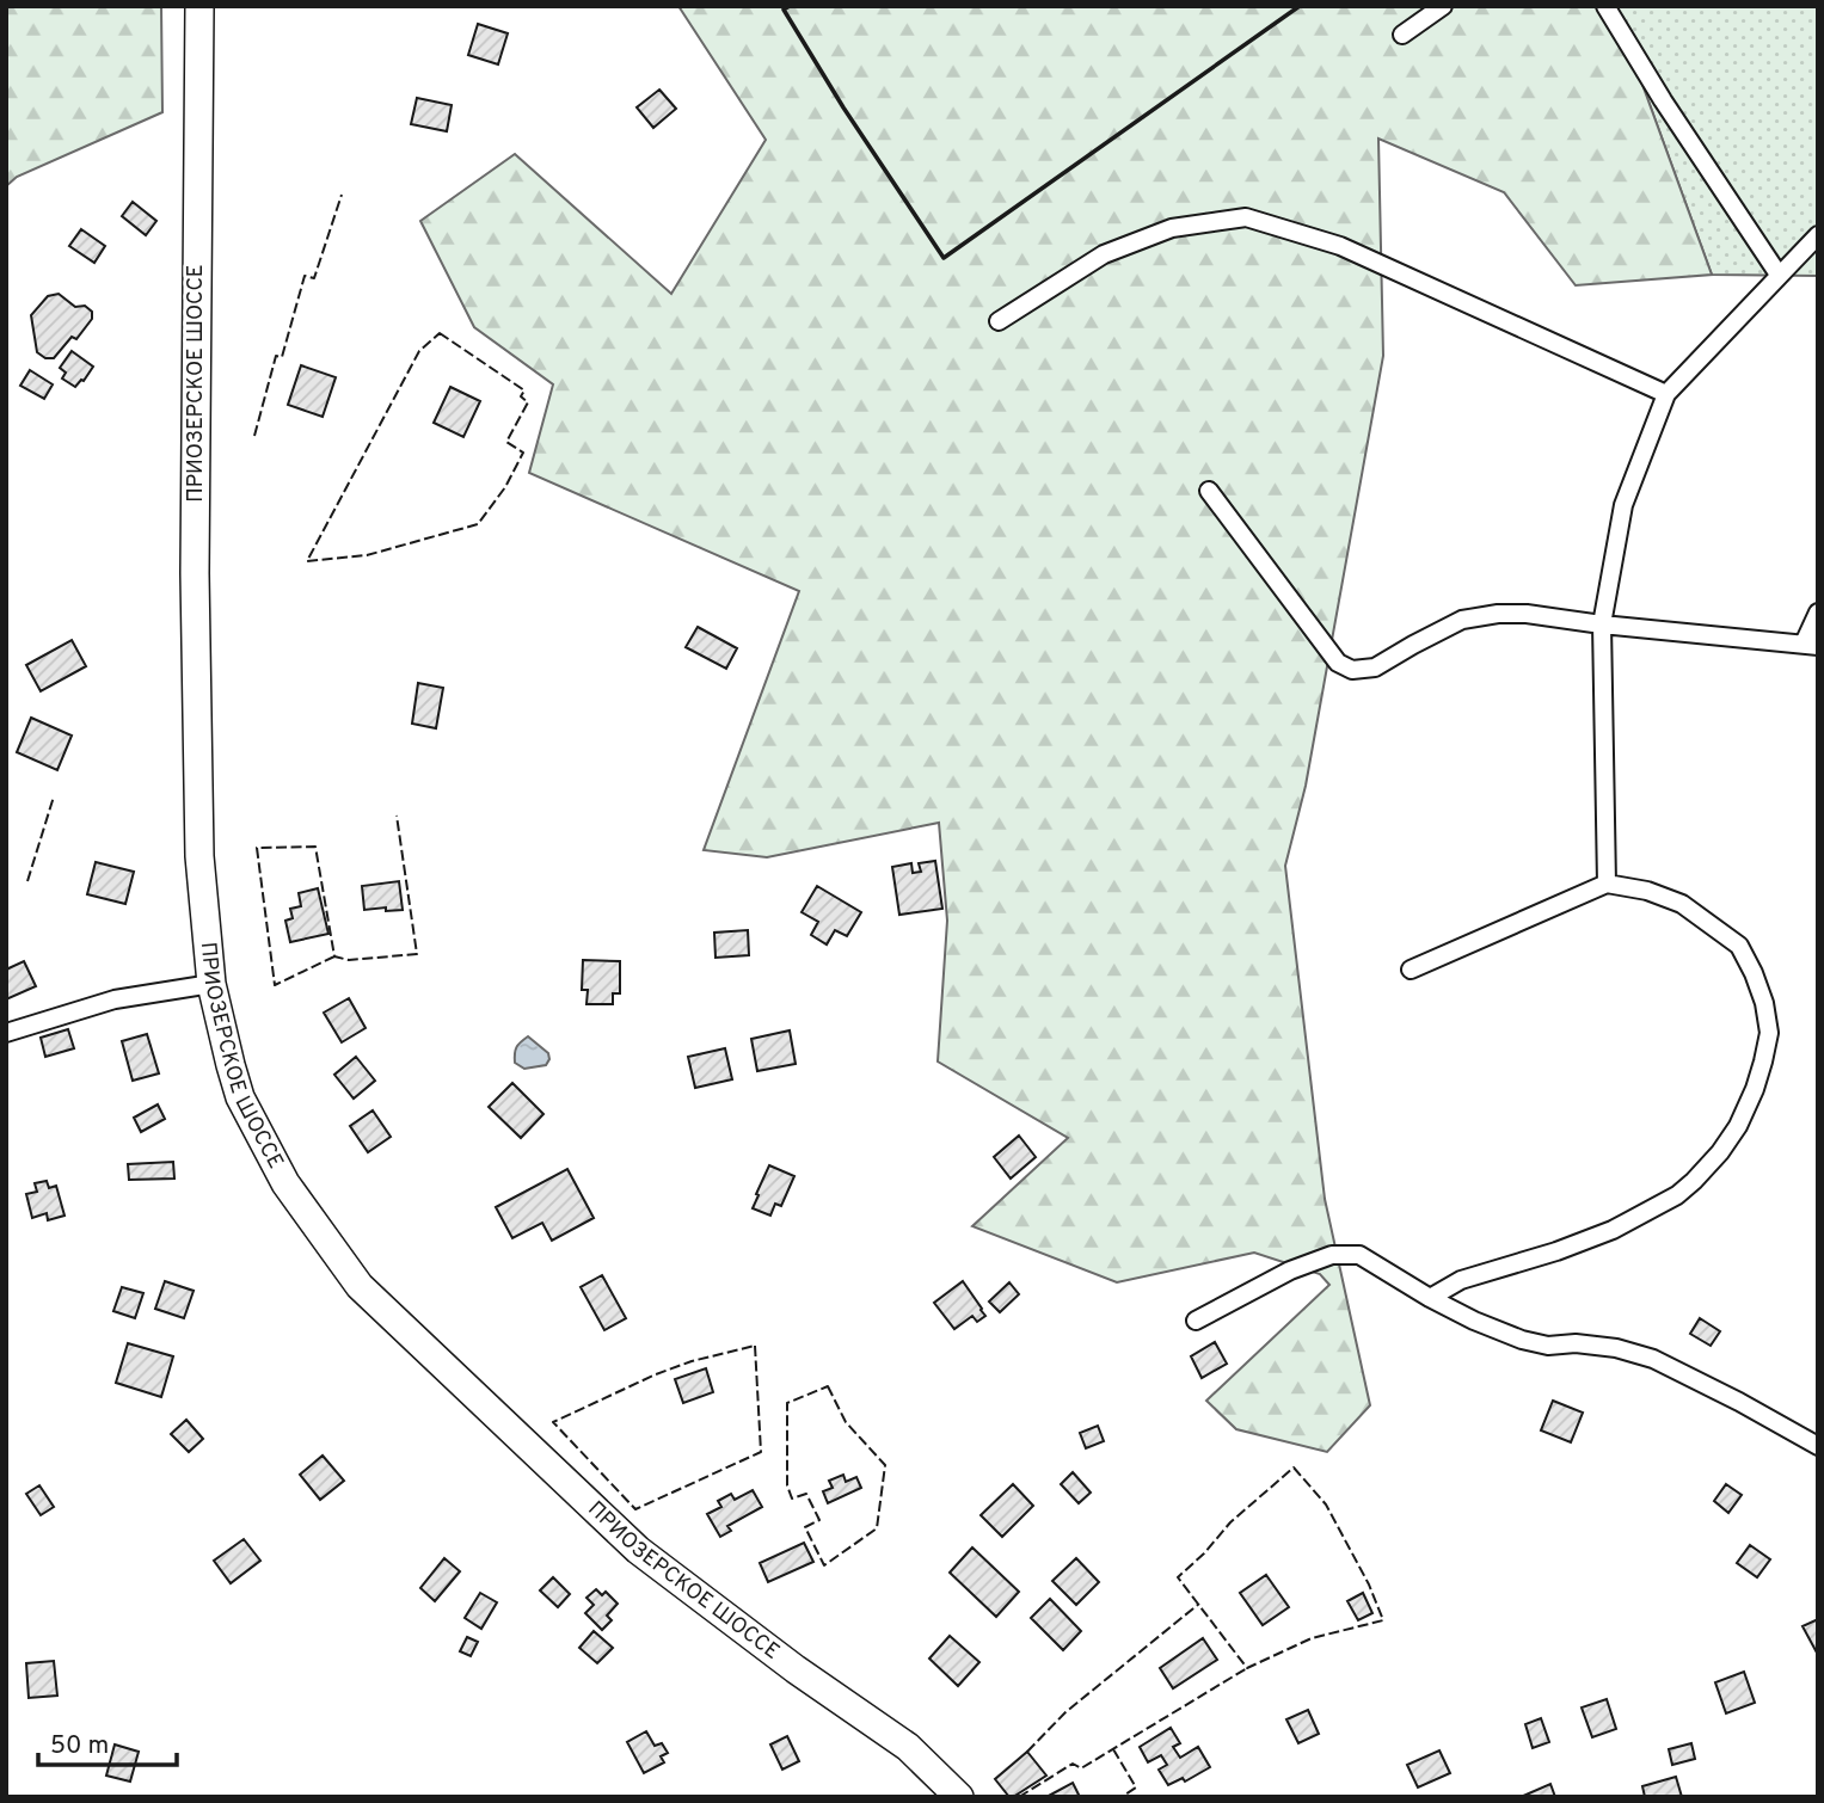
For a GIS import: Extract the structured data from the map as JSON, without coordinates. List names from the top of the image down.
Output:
{
  "streets": {
    "main road": ["ПРИОЗЕРСКОЕ ШОССЕ"]
  },
  "scale_bar": "50 m"
}
